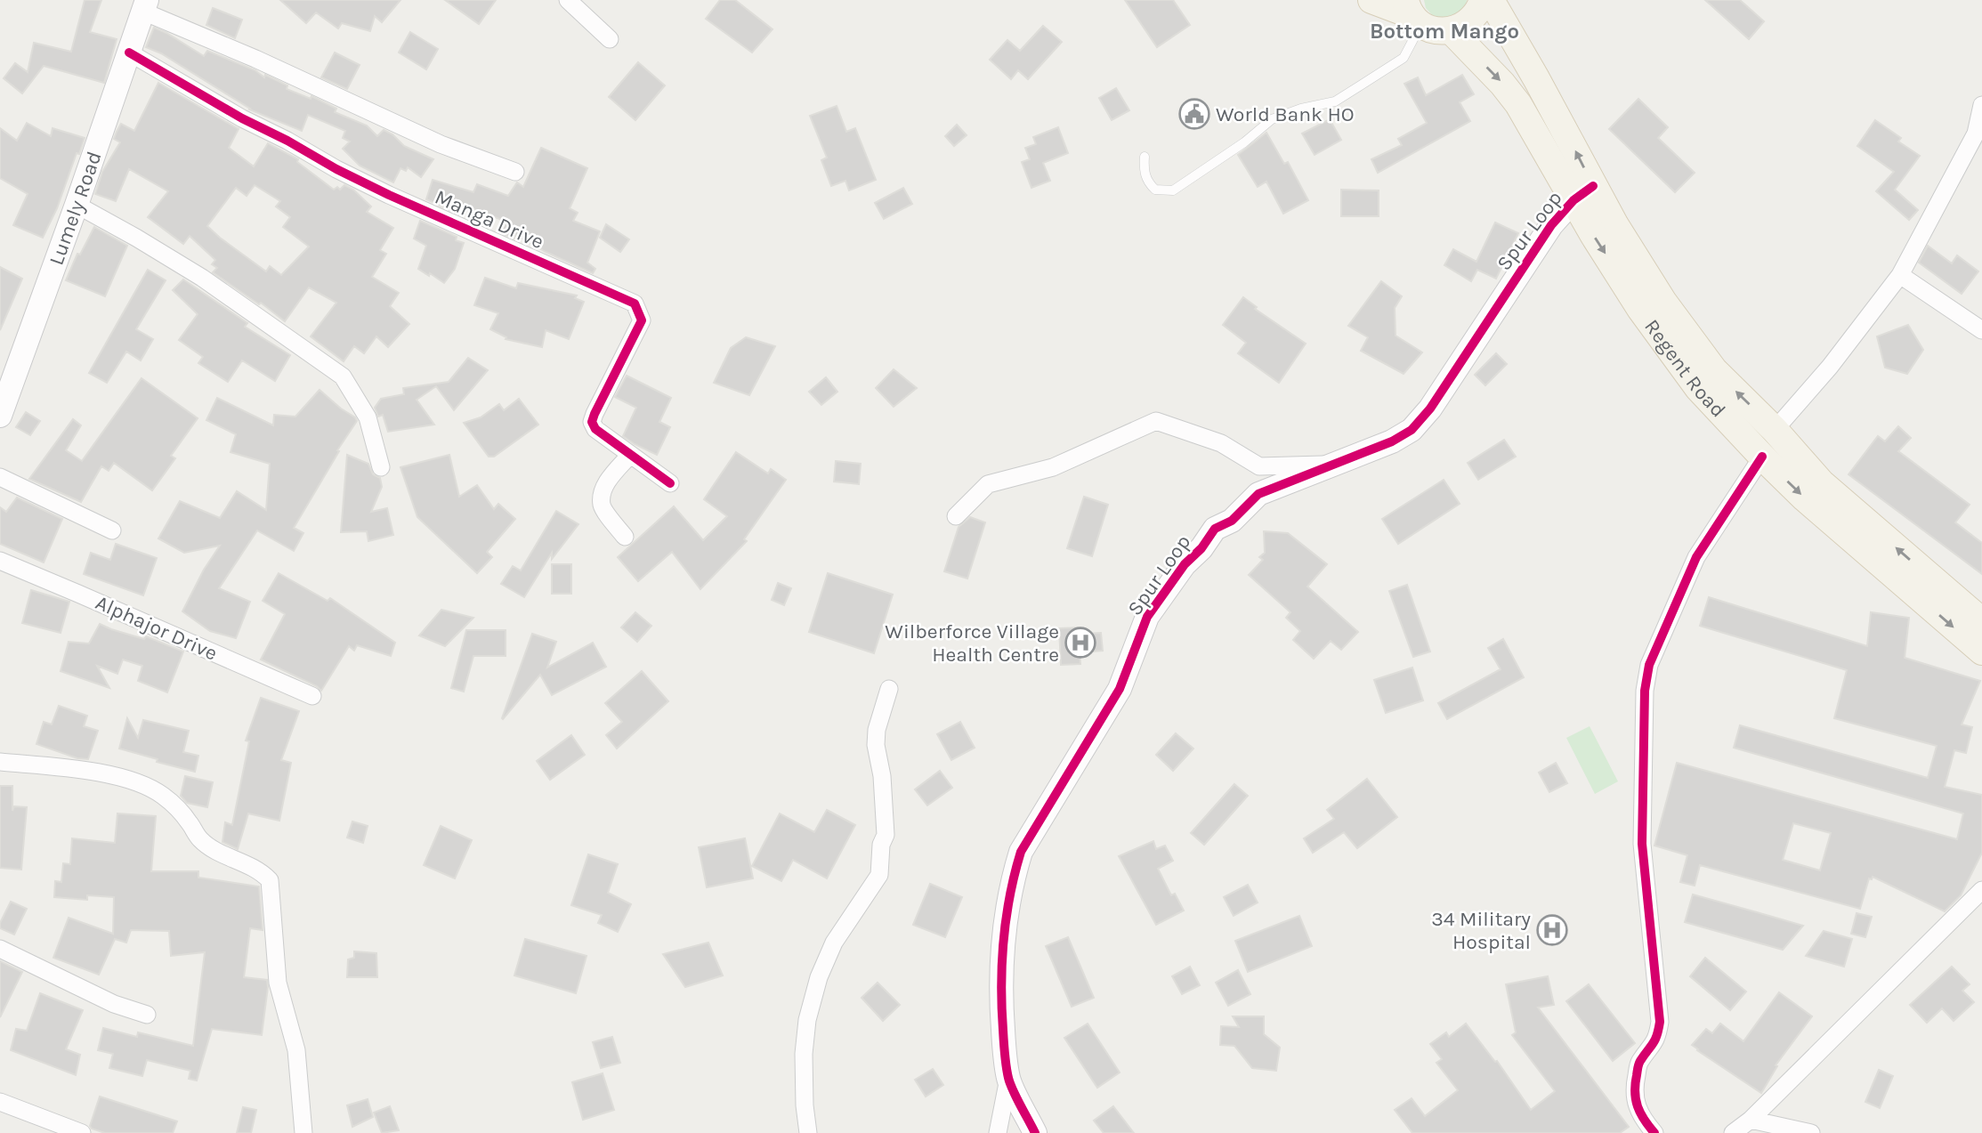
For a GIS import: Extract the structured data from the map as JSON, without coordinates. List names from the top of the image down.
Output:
{
  "streets": {
    "main road": ["Regent Road"],
    "street": [
      "Lumely Road",
      "Manga Drive",
      "Spur Loop",
      "Alphajor Drive"
    ]
  },
  "crossings": [
    ["Lumely Road", "Manga Drive"],
    ["Spur Loop", "Regent Road"]
  ],
  "districts": ["Bottom Mango"],
  "places": {
    "public building": ["World Bank HO"],
    "hospital": ["Wilberforce Village Health Centre", "34 Military Hospital"]
  }
}
